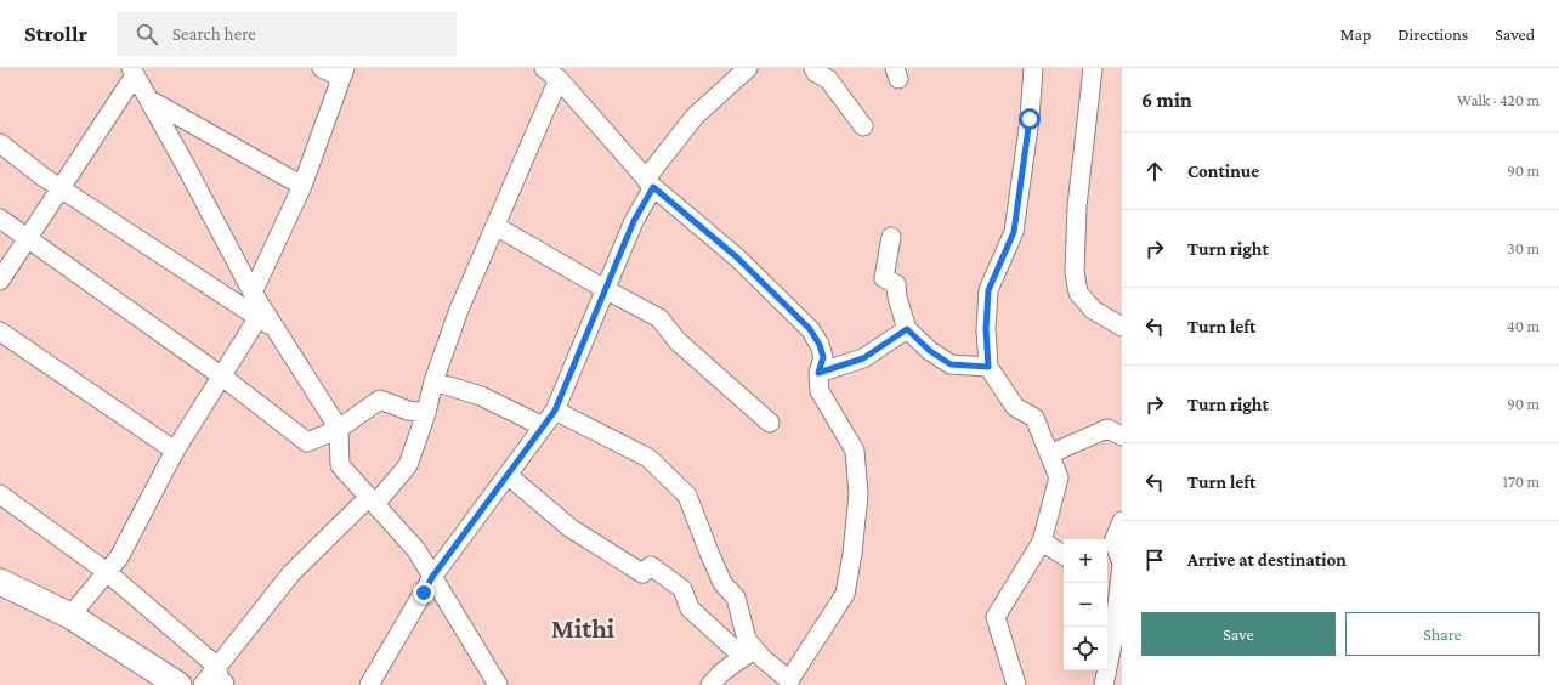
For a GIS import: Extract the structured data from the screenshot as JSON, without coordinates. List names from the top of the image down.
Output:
{
  "districts": ["Mithi"],
  "page": {
    "header": "Strollr",
    "search": "Search here",
    "nav": ["Map", "Directions", "Saved"],
    "heading": ["6 min", "Walk · 420 m"],
    "list": [
      ["Continue", "90 m"],
      ["Turn right", "30 m"],
      ["Turn left", "40 m"],
      ["Turn right", "90 m"],
      ["Turn left", "170 m"],
      "Arrive at destination"
    ],
    "map_buttons": ["+", "−"],
    "buttons": ["Save", "Share"]
  }
}
